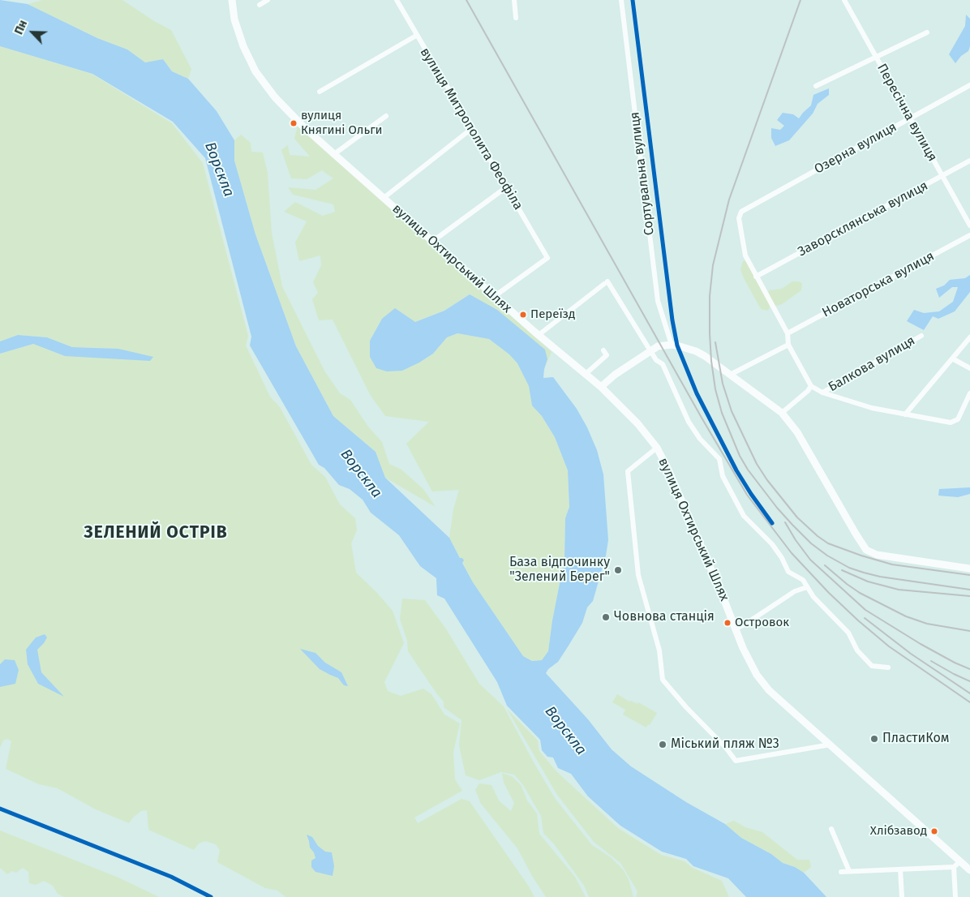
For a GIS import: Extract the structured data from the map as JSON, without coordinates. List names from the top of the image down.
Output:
{
  "streets": {
    "main road": ["вулиця Охтирський Шлях"],
    "street": [
      "Пересічна вулиця",
      "вулиця Митрополита Феофіла",
      "Озерна вулиця",
      "Сортувальна вулиця",
      "Заворсклянська вулиця",
      "Новаторська вулиця",
      "Балкова вулиця"
    ]
  },
  "crossings": [
    ["Пересічна вулиця", "Озерна вулиця"],
    ["Пересічна вулиця", "Заворсклянська вулиця"],
    ["вулиця Митрополита Феофіла", "вулиця Охтирський Шлях"],
    ["Озерна вулиця", "Заворсклянська вулиця"]
  ],
  "districts": ["ЗЕЛЕНИЙ ОСТРІВ"],
  "water": ["Ворскла"],
  "places": [
    "вулиця Княгині Ольги",
    "Переїзд",
    "База відпочинку \"Зелений Берег\"",
    "Човнова станція",
    "Островок",
    "ПластиКом",
    "Міський пляж №3",
    "Хлібзавод"
  ],
  "north": "top left"
}
